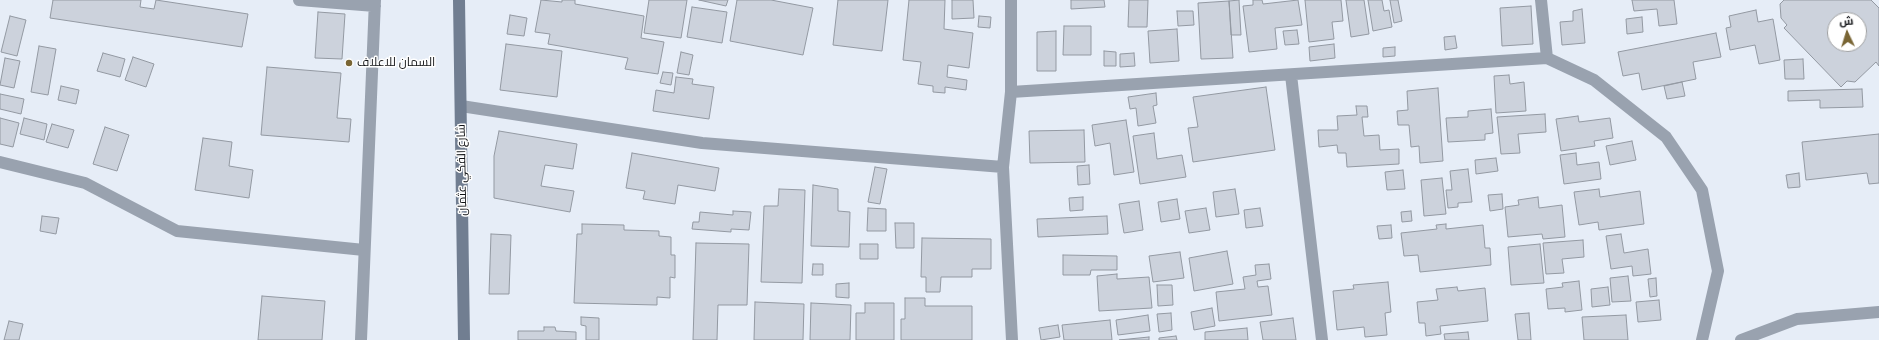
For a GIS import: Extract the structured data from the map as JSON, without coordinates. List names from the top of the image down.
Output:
{
  "streets": {
    "street": ["شارع الفكي عثمان"]
  },
  "places": ["السمان للاعلاف"],
  "north": "top"
}
